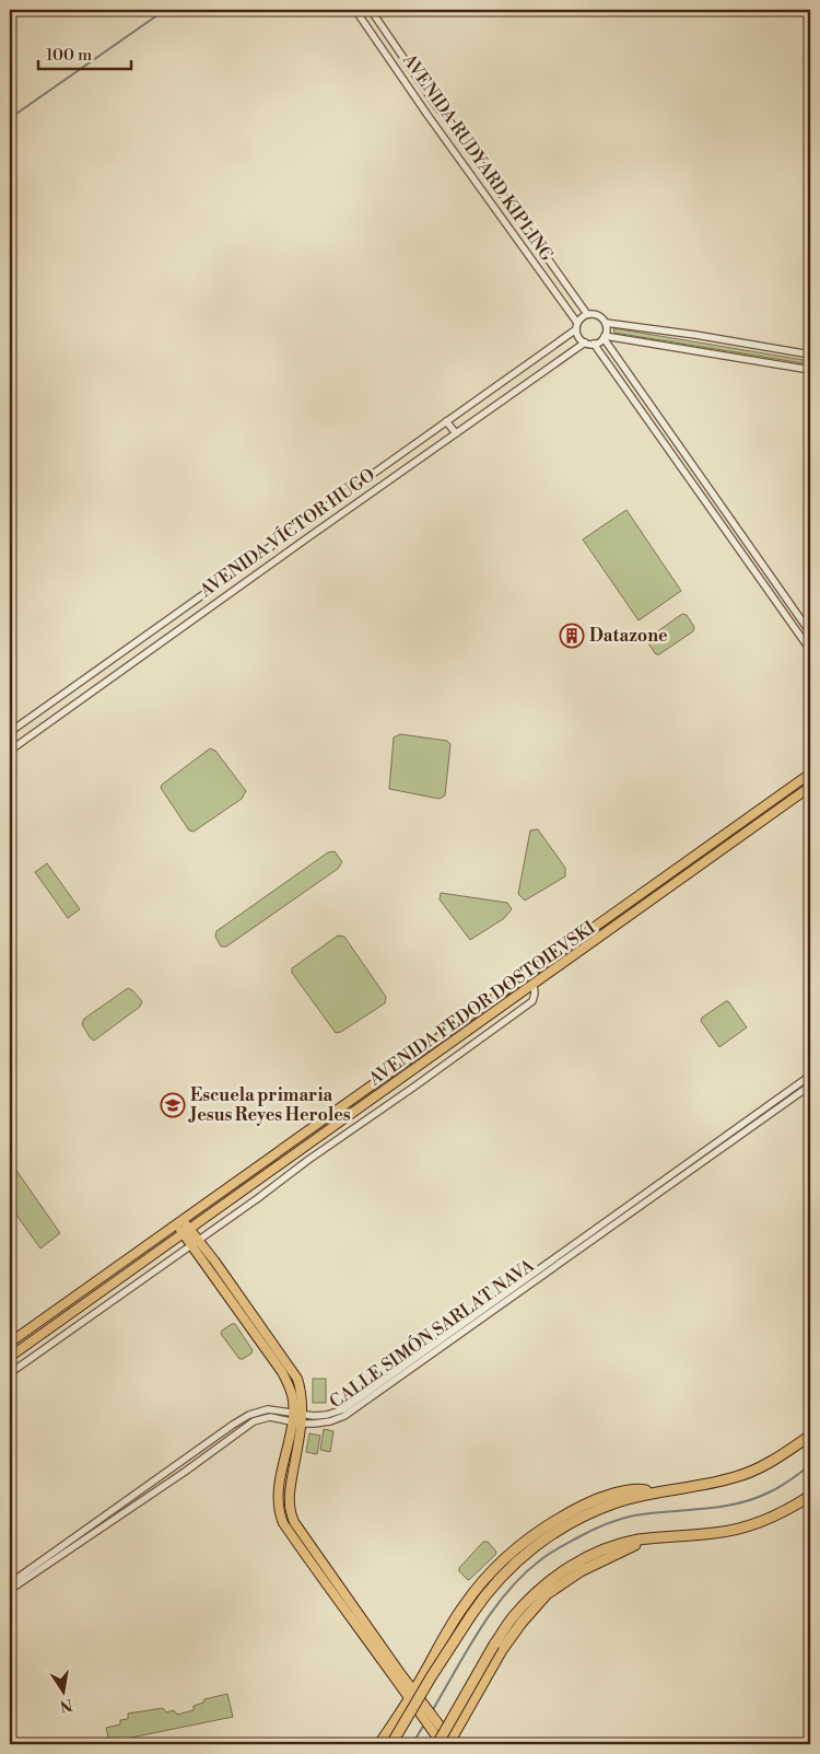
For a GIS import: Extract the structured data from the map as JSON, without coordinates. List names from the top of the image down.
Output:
{
  "streets": {
    "main road": ["AVENIDA FEDOR DOSTOIEVSKI"],
    "street": ["AVENIDA RUDYARD KIPLING", "AVENIDA VÍCTOR HUGO", "CALLE SIMÓN SARLAT NAVA"]
  },
  "crossings": [
    ["AVENIDA RUDYARD KIPLING", "AVENIDA VÍCTOR HUGO"]
  ],
  "places": {
    "building": ["Datazone"],
    "school or university": ["Escuela primaria Jesus Reyes Heroles"]
  },
  "scale_bar": "100 m",
  "north": "bottom"
}
